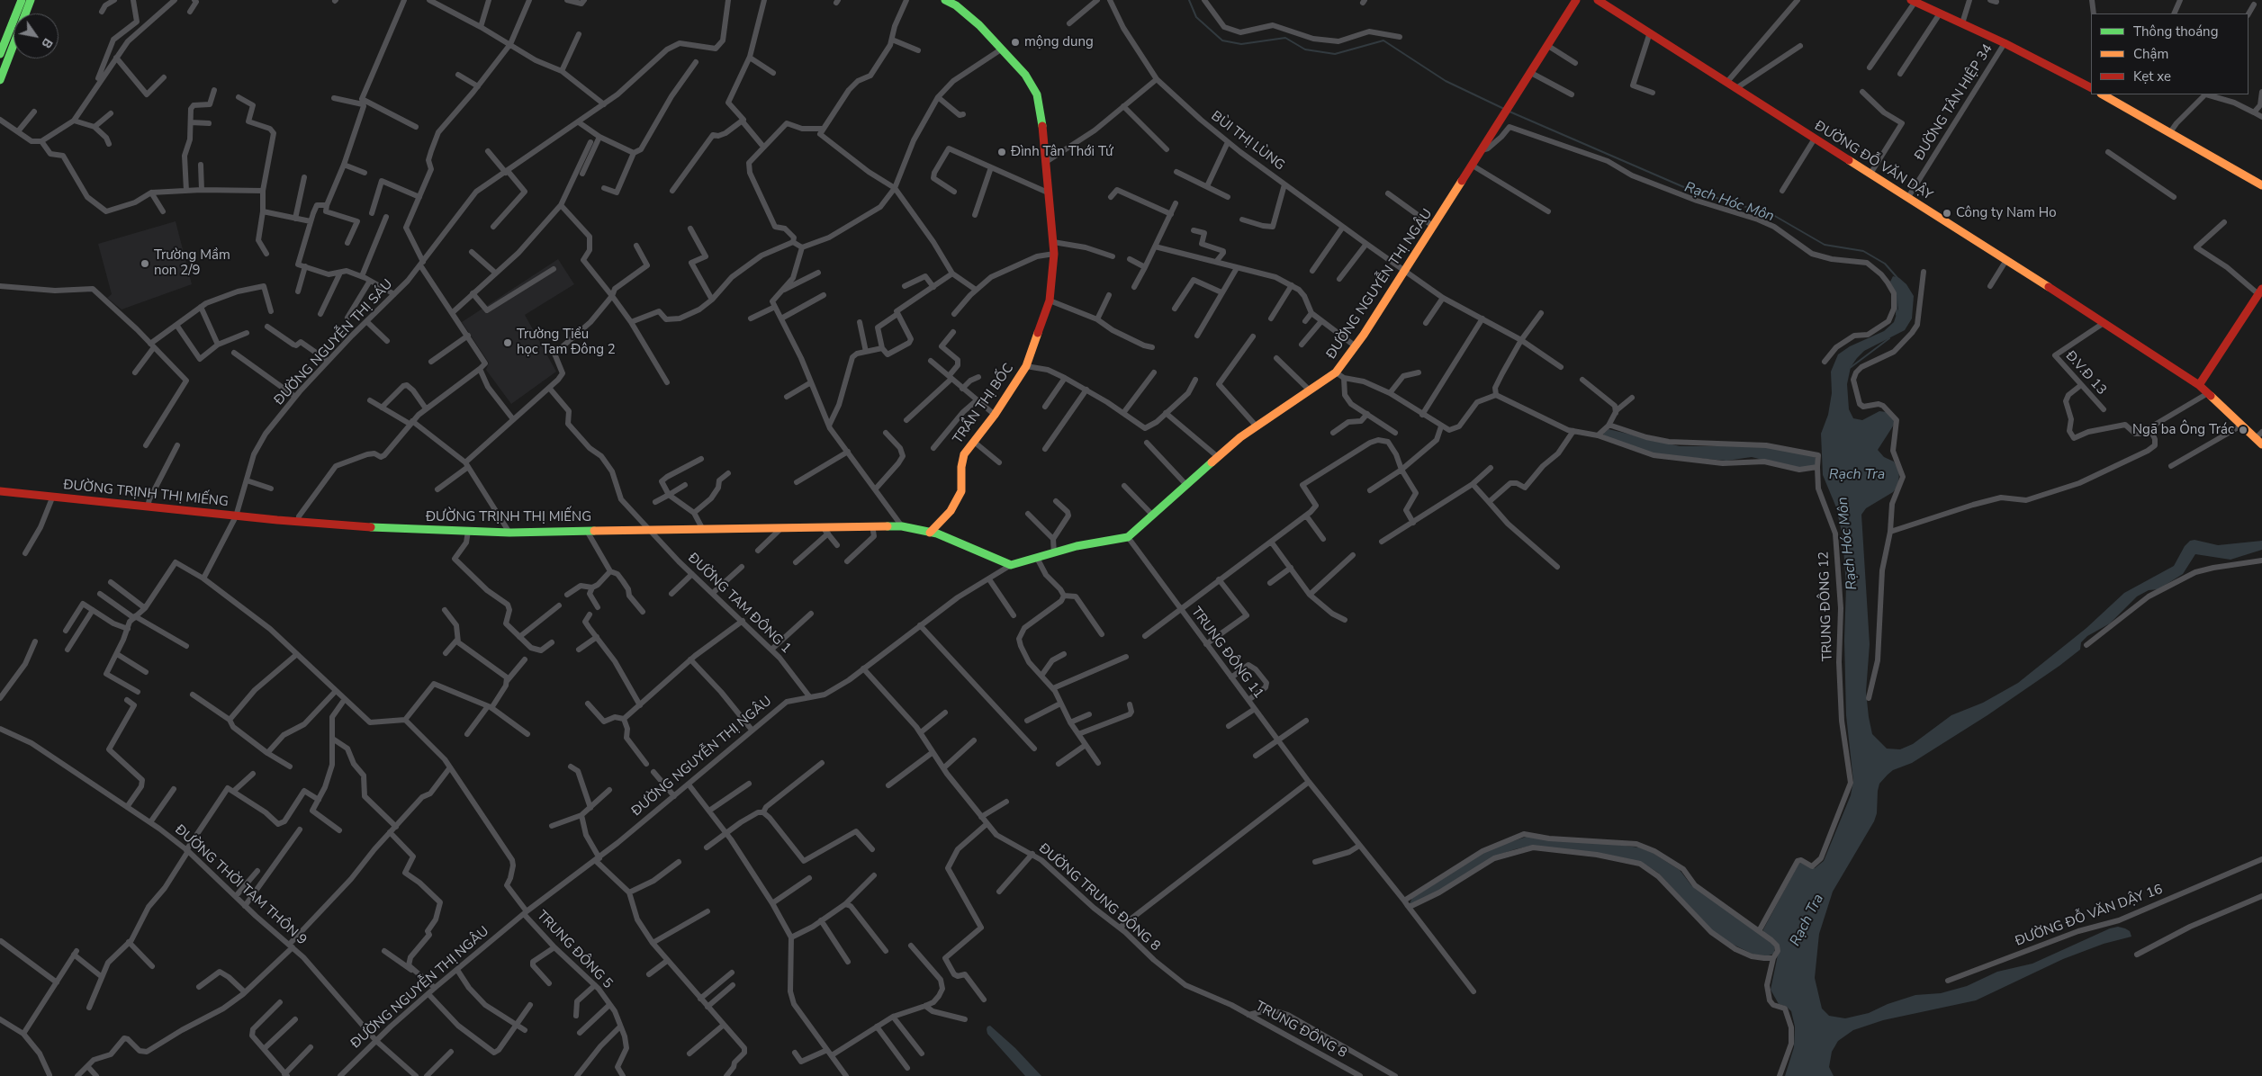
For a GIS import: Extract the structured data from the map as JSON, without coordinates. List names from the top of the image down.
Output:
{
  "streets": {
    "main road": [
      "ĐƯỜNG ĐỖ VĂN DẬY",
      "ĐƯỜNG NGUYỄN THỊ NGÂU",
      "TRẦN THỊ BỐC",
      "ĐƯỜNG TRỊNH THỊ MIẾNG"
    ],
    "street": [
      "ĐƯỜNG TÂN HIỆP 34",
      "BÙI THỊ LÙNG",
      "ĐƯỜNG NGUYỄN THỊ SÁU",
      "Đ.V.Đ 13",
      "ĐƯỜNG TAM ĐÔNG 1",
      "TRUNG ĐÔNG 12",
      "TRUNG ĐÔNG 11",
      "ĐƯỜNG THỜI TAM THÔN 9",
      "ĐƯỜNG TRUNG ĐÔNG 8",
      "ĐƯỜNG ĐỖ VĂN DẬY 16",
      "TRUNG ĐÔNG 5",
      "TRUNG ĐÔNG 8"
    ]
  },
  "crossings": [
    ["ĐƯỜNG TÂN HIỆP 34", "ĐƯỜNG ĐỖ VĂN DẬY"],
    ["BÙI THỊ LÙNG", "ĐƯỜNG NGUYỄN THỊ NGÂU"],
    ["ĐƯỜNG ĐỖ VĂN DẬY", "Đ.V.Đ 13"],
    ["ĐƯỜNG NGUYỄN THỊ NGÂU", "ĐƯỜNG TRỊNH THỊ MIẾNG"],
    ["ĐƯỜNG NGUYỄN THỊ NGÂU", "ĐƯỜNG TAM ĐÔNG 1"],
    ["ĐƯỜNG NGUYỄN THỊ NGÂU", "TRUNG ĐÔNG 11"],
    ["ĐƯỜNG NGUYỄN THỊ NGÂU", "ĐƯỜNG THỜI TAM THÔN 9"],
    ["ĐƯỜNG NGUYỄN THỊ NGÂU", "ĐƯỜNG TRUNG ĐÔNG 8"],
    ["ĐƯỜNG NGUYỄN THỊ NGÂU", "TRUNG ĐÔNG 5"],
    ["ĐƯỜNG NGUYỄN THỊ SÁU", "ĐƯỜNG TRỊNH THỊ MIẾNG"],
    ["TRẦN THỊ BỐC", "ĐƯỜNG TRỊNH THỊ MIẾNG"],
    ["ĐƯỜNG TRỊNH THỊ MIẾNG", "ĐƯỜNG TAM ĐÔNG 1"],
    ["ĐƯỜNG TRUNG ĐÔNG 8", "TRUNG ĐÔNG 8"]
  ],
  "water": ["Rạch Hóc Môn", "Rạch Tra"],
  "places": [
    "mộng dung",
    "Đình Tân Thới Tứ",
    "Công ty Nam Ho",
    "Trường Mầm non 2/9",
    "Trường Tiểu học Tam Đông 2",
    "Ngã ba Ông Trác"
  ],
  "legend": ["Thông thoáng", "Chậm", "Kẹt xe"],
  "north": "bottom right"
}
